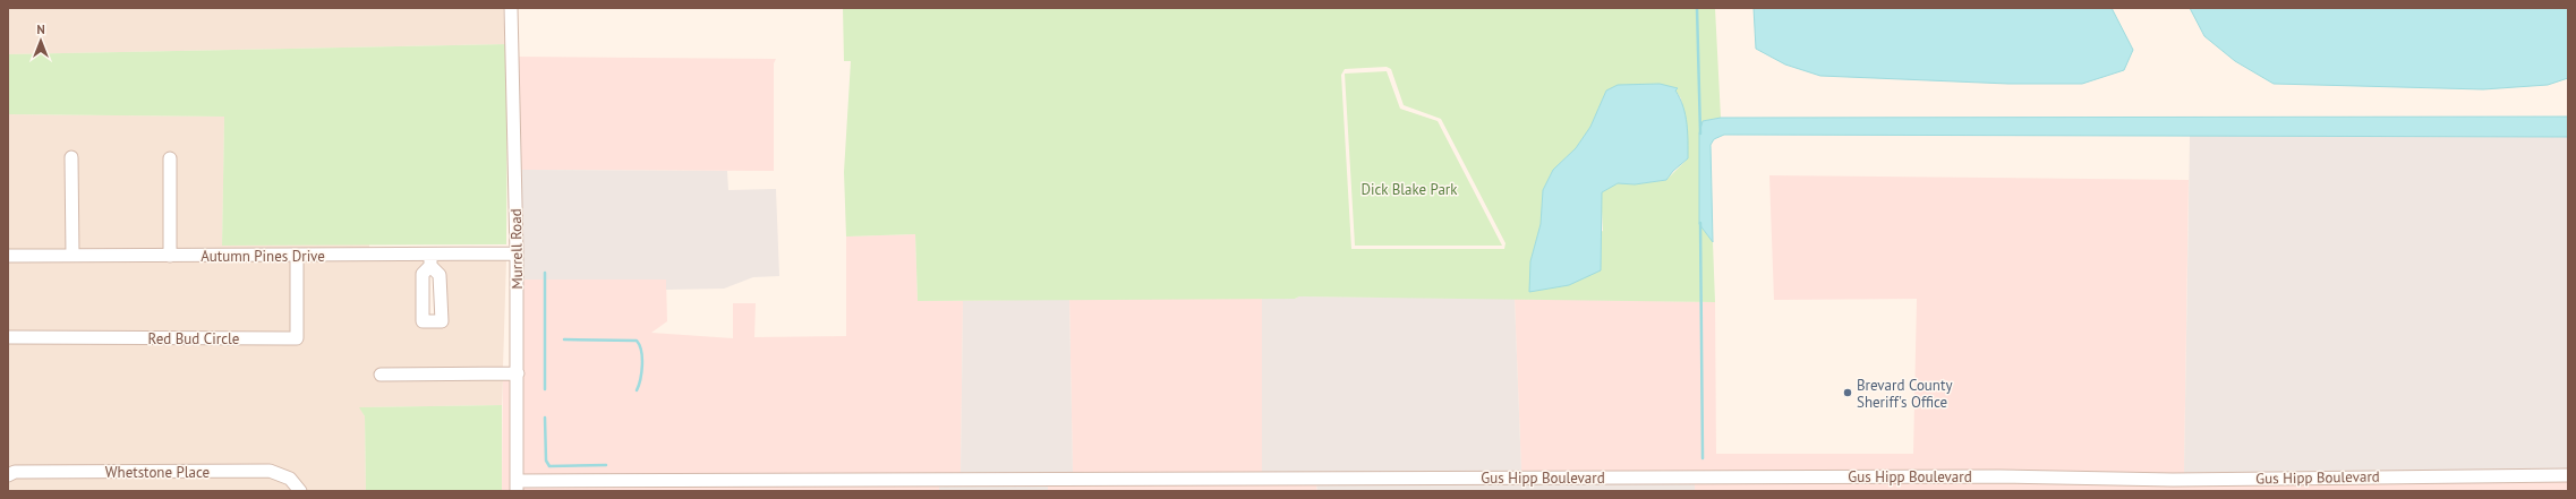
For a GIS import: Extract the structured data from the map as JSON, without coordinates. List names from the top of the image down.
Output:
{
  "streets": {
    "street": [
      "Murrell Road",
      "Autumn Pines Drive",
      "Red Bud Circle",
      "Whetstone Place",
      "Gus Hipp Boulevard"
    ]
  },
  "crossings": [
    ["Murrell Road", "Autumn Pines Drive"],
    ["Murrell Road", "Gus Hipp Boulevard"],
    ["Autumn Pines Drive", "Red Bud Circle"]
  ],
  "parks": ["Dick Blake Park"],
  "places": ["Brevard County Sheriff's Office"],
  "north": "top"
}
